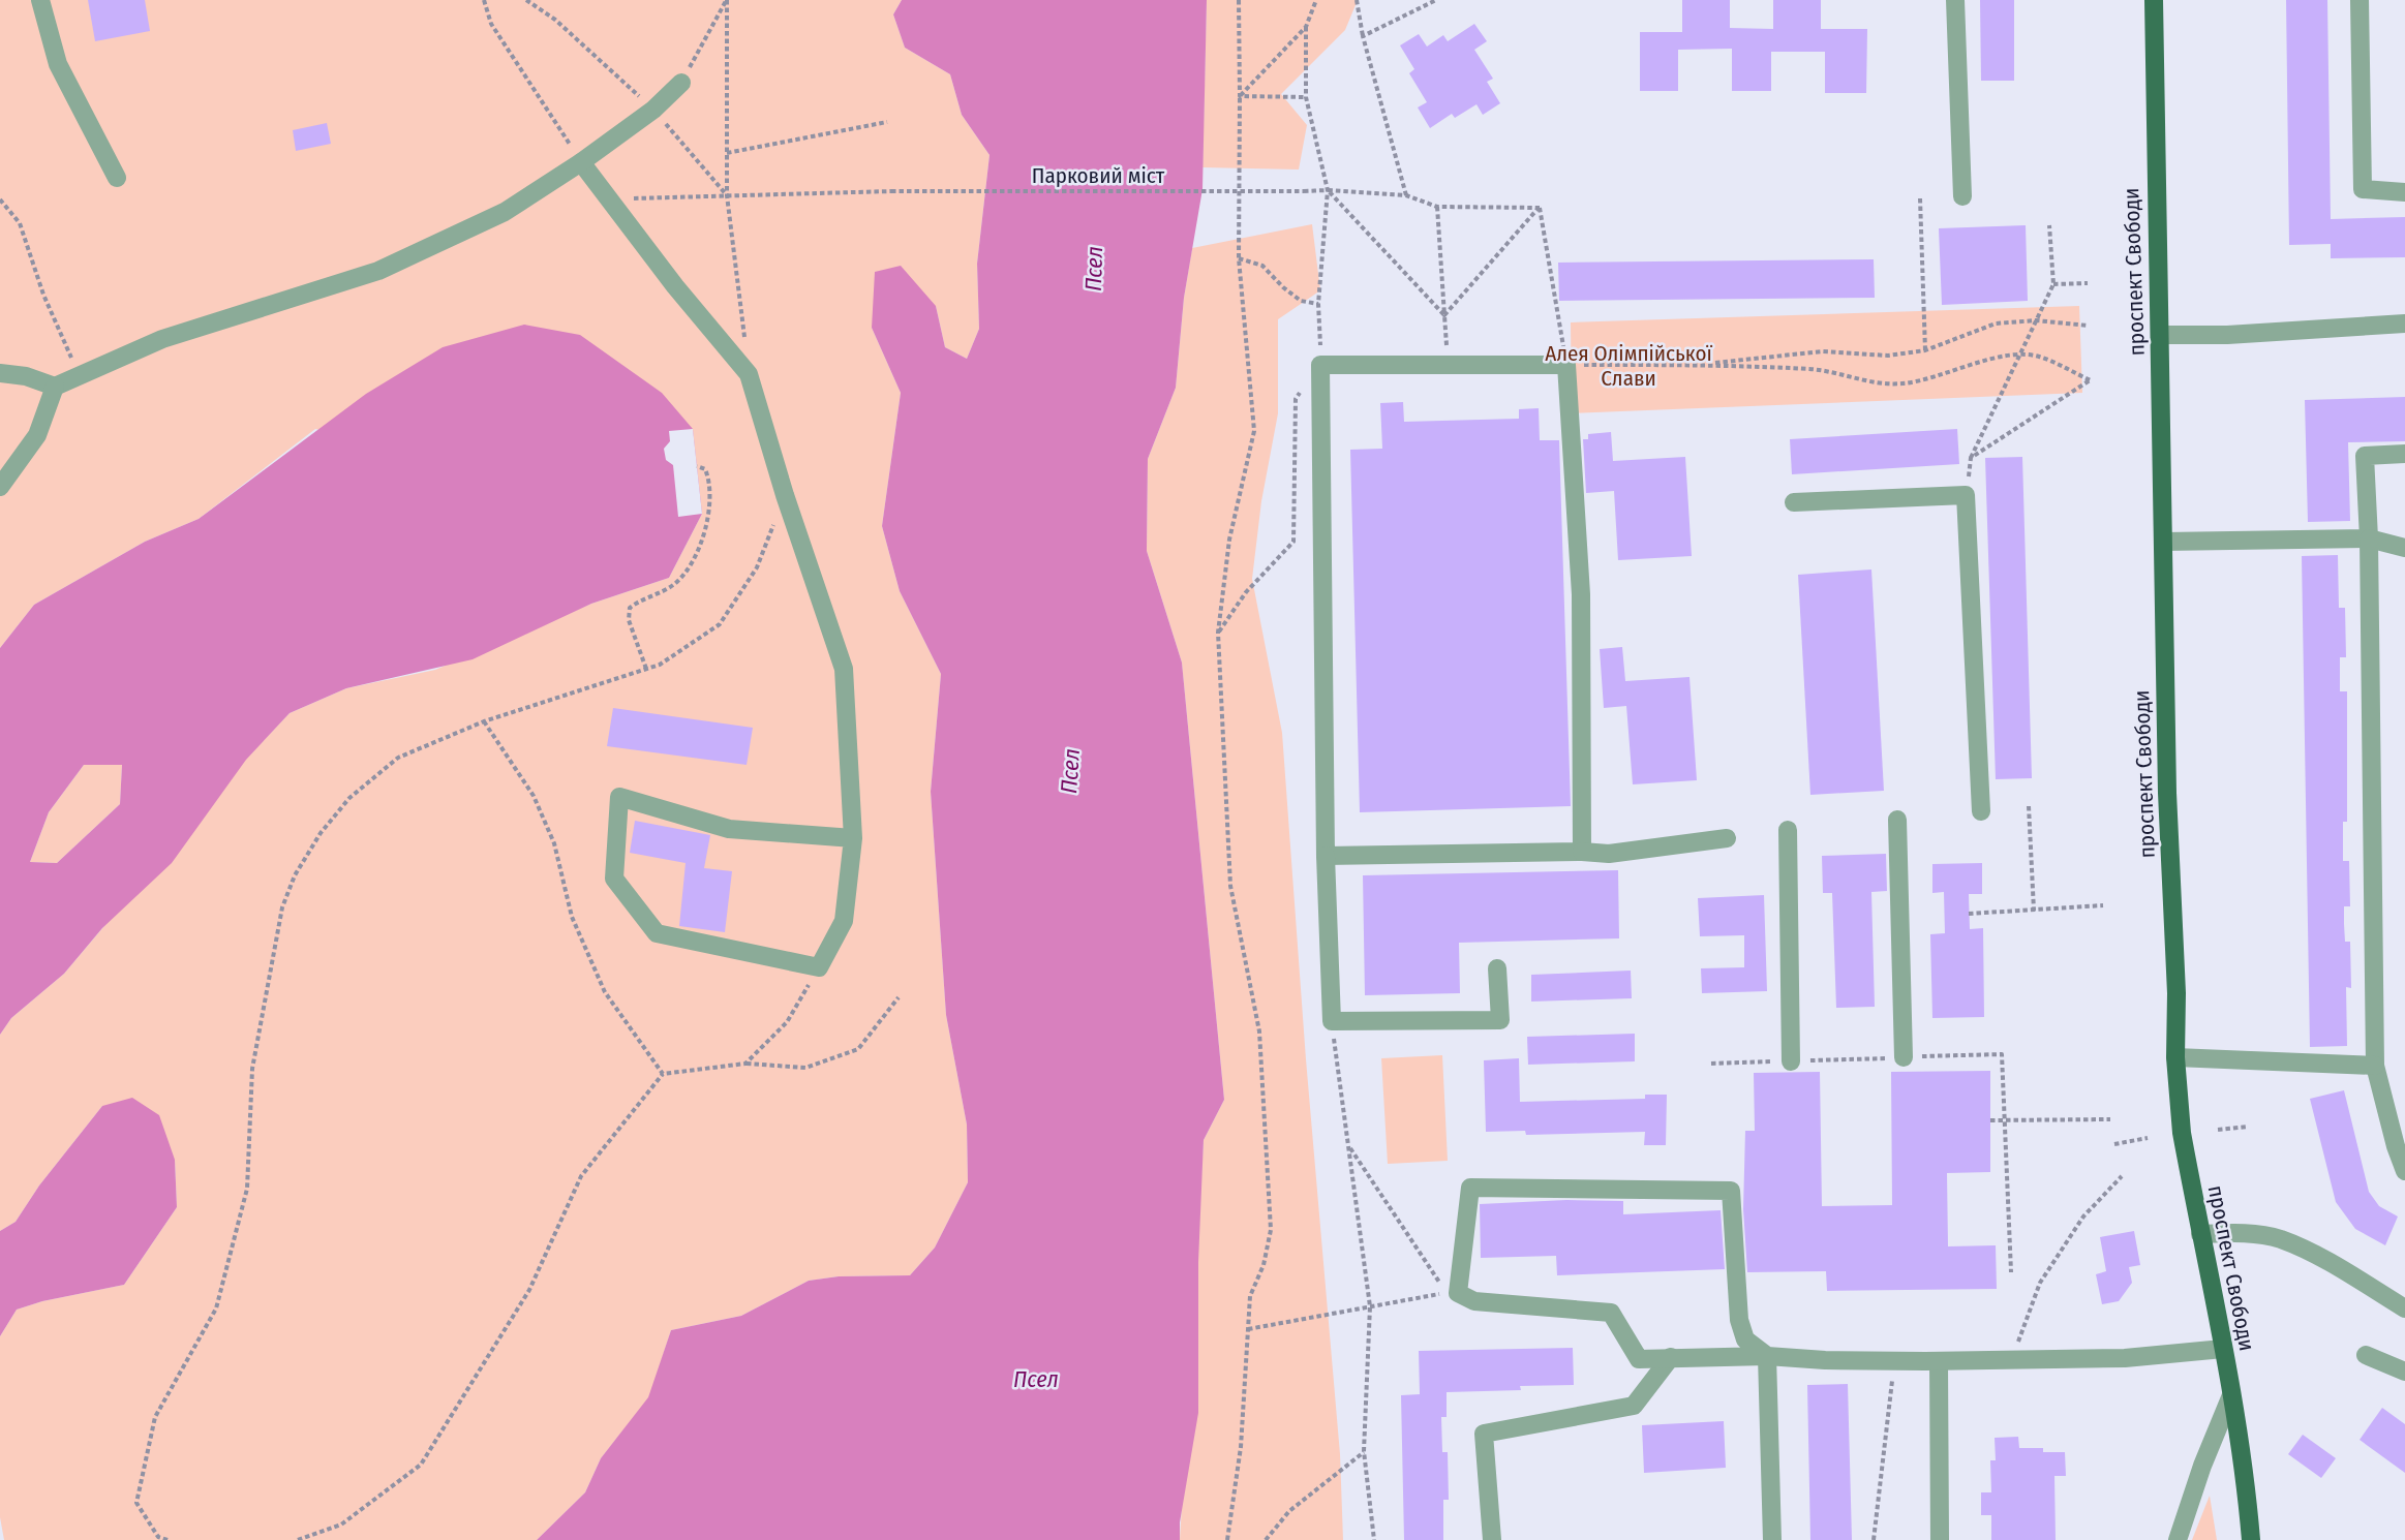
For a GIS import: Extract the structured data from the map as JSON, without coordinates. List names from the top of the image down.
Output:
{
  "streets": {
    "main road": ["проспект Свободи"],
    "path": ["Парковий міст"]
  },
  "water": ["Псел"],
  "parks": ["Алея Олімпійської Слави"]
}
